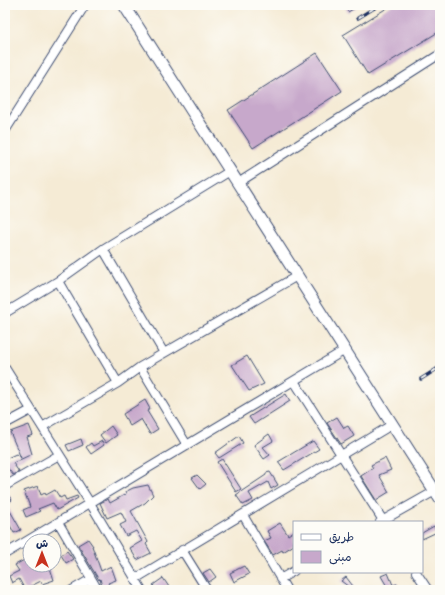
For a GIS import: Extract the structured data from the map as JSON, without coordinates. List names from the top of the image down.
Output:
{
  "legend": ["طريق", "مبنى"],
  "north": "top"
}
